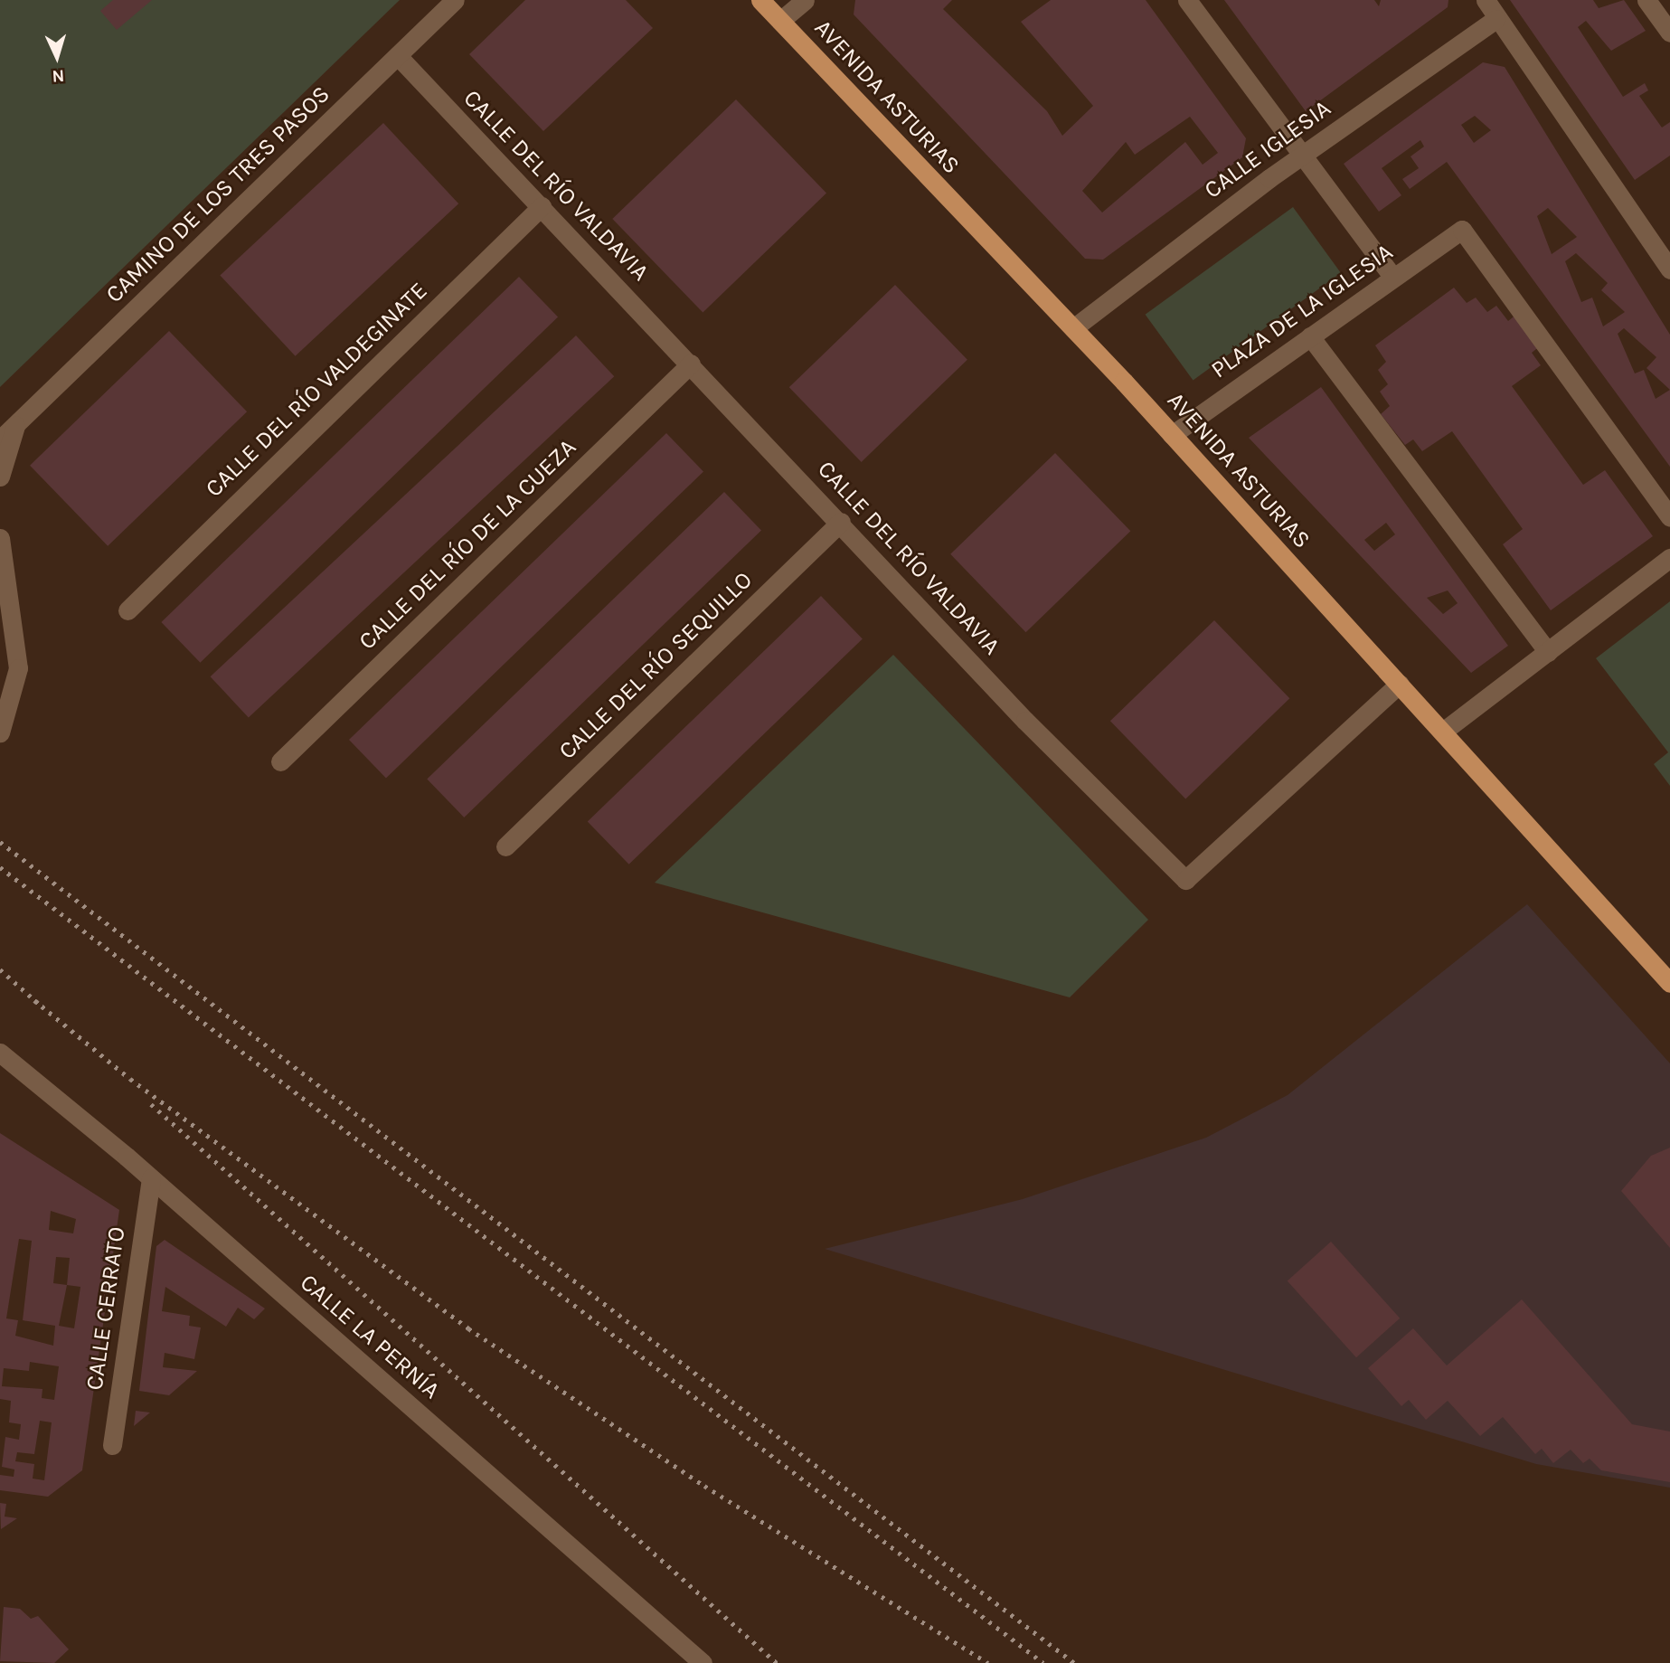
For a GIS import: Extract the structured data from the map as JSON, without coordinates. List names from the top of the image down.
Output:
{
  "streets": {
    "main road": ["AVENIDA ASTURIAS"],
    "street": [
      "CALLE IGLESIA",
      "CALLE DEL RÍO VALDAVIA",
      "CAMINO DE LOS TRES PASOS",
      "PLAZA DE LA IGLESIA",
      "CALLE DEL RÍO VALDEGINATE",
      "CALLE DEL RÍO DE LA CUEZA",
      "CALLE DEL RÍO SEQUILLO",
      "CALLE CERRATO",
      "CALLE LA PERNÍA"
    ]
  },
  "crossings": [
    ["AVENIDA ASTURIAS", "CALLE IGLESIA"],
    ["AVENIDA ASTURIAS", "CALLE DEL RÍO VALDAVIA"],
    ["AVENIDA ASTURIAS", "PLAZA DE LA IGLESIA"],
    ["CALLE DEL RÍO VALDAVIA", "CAMINO DE LOS TRES PASOS"],
    ["CALLE DEL RÍO VALDAVIA", "CALLE DEL RÍO VALDEGINATE"],
    ["CALLE DEL RÍO VALDAVIA", "CALLE DEL RÍO DE LA CUEZA"],
    ["CALLE DEL RÍO VALDAVIA", "CALLE DEL RÍO SEQUILLO"],
    ["CALLE CERRATO", "CALLE LA PERNÍA"]
  ],
  "north": "bottom"
}
